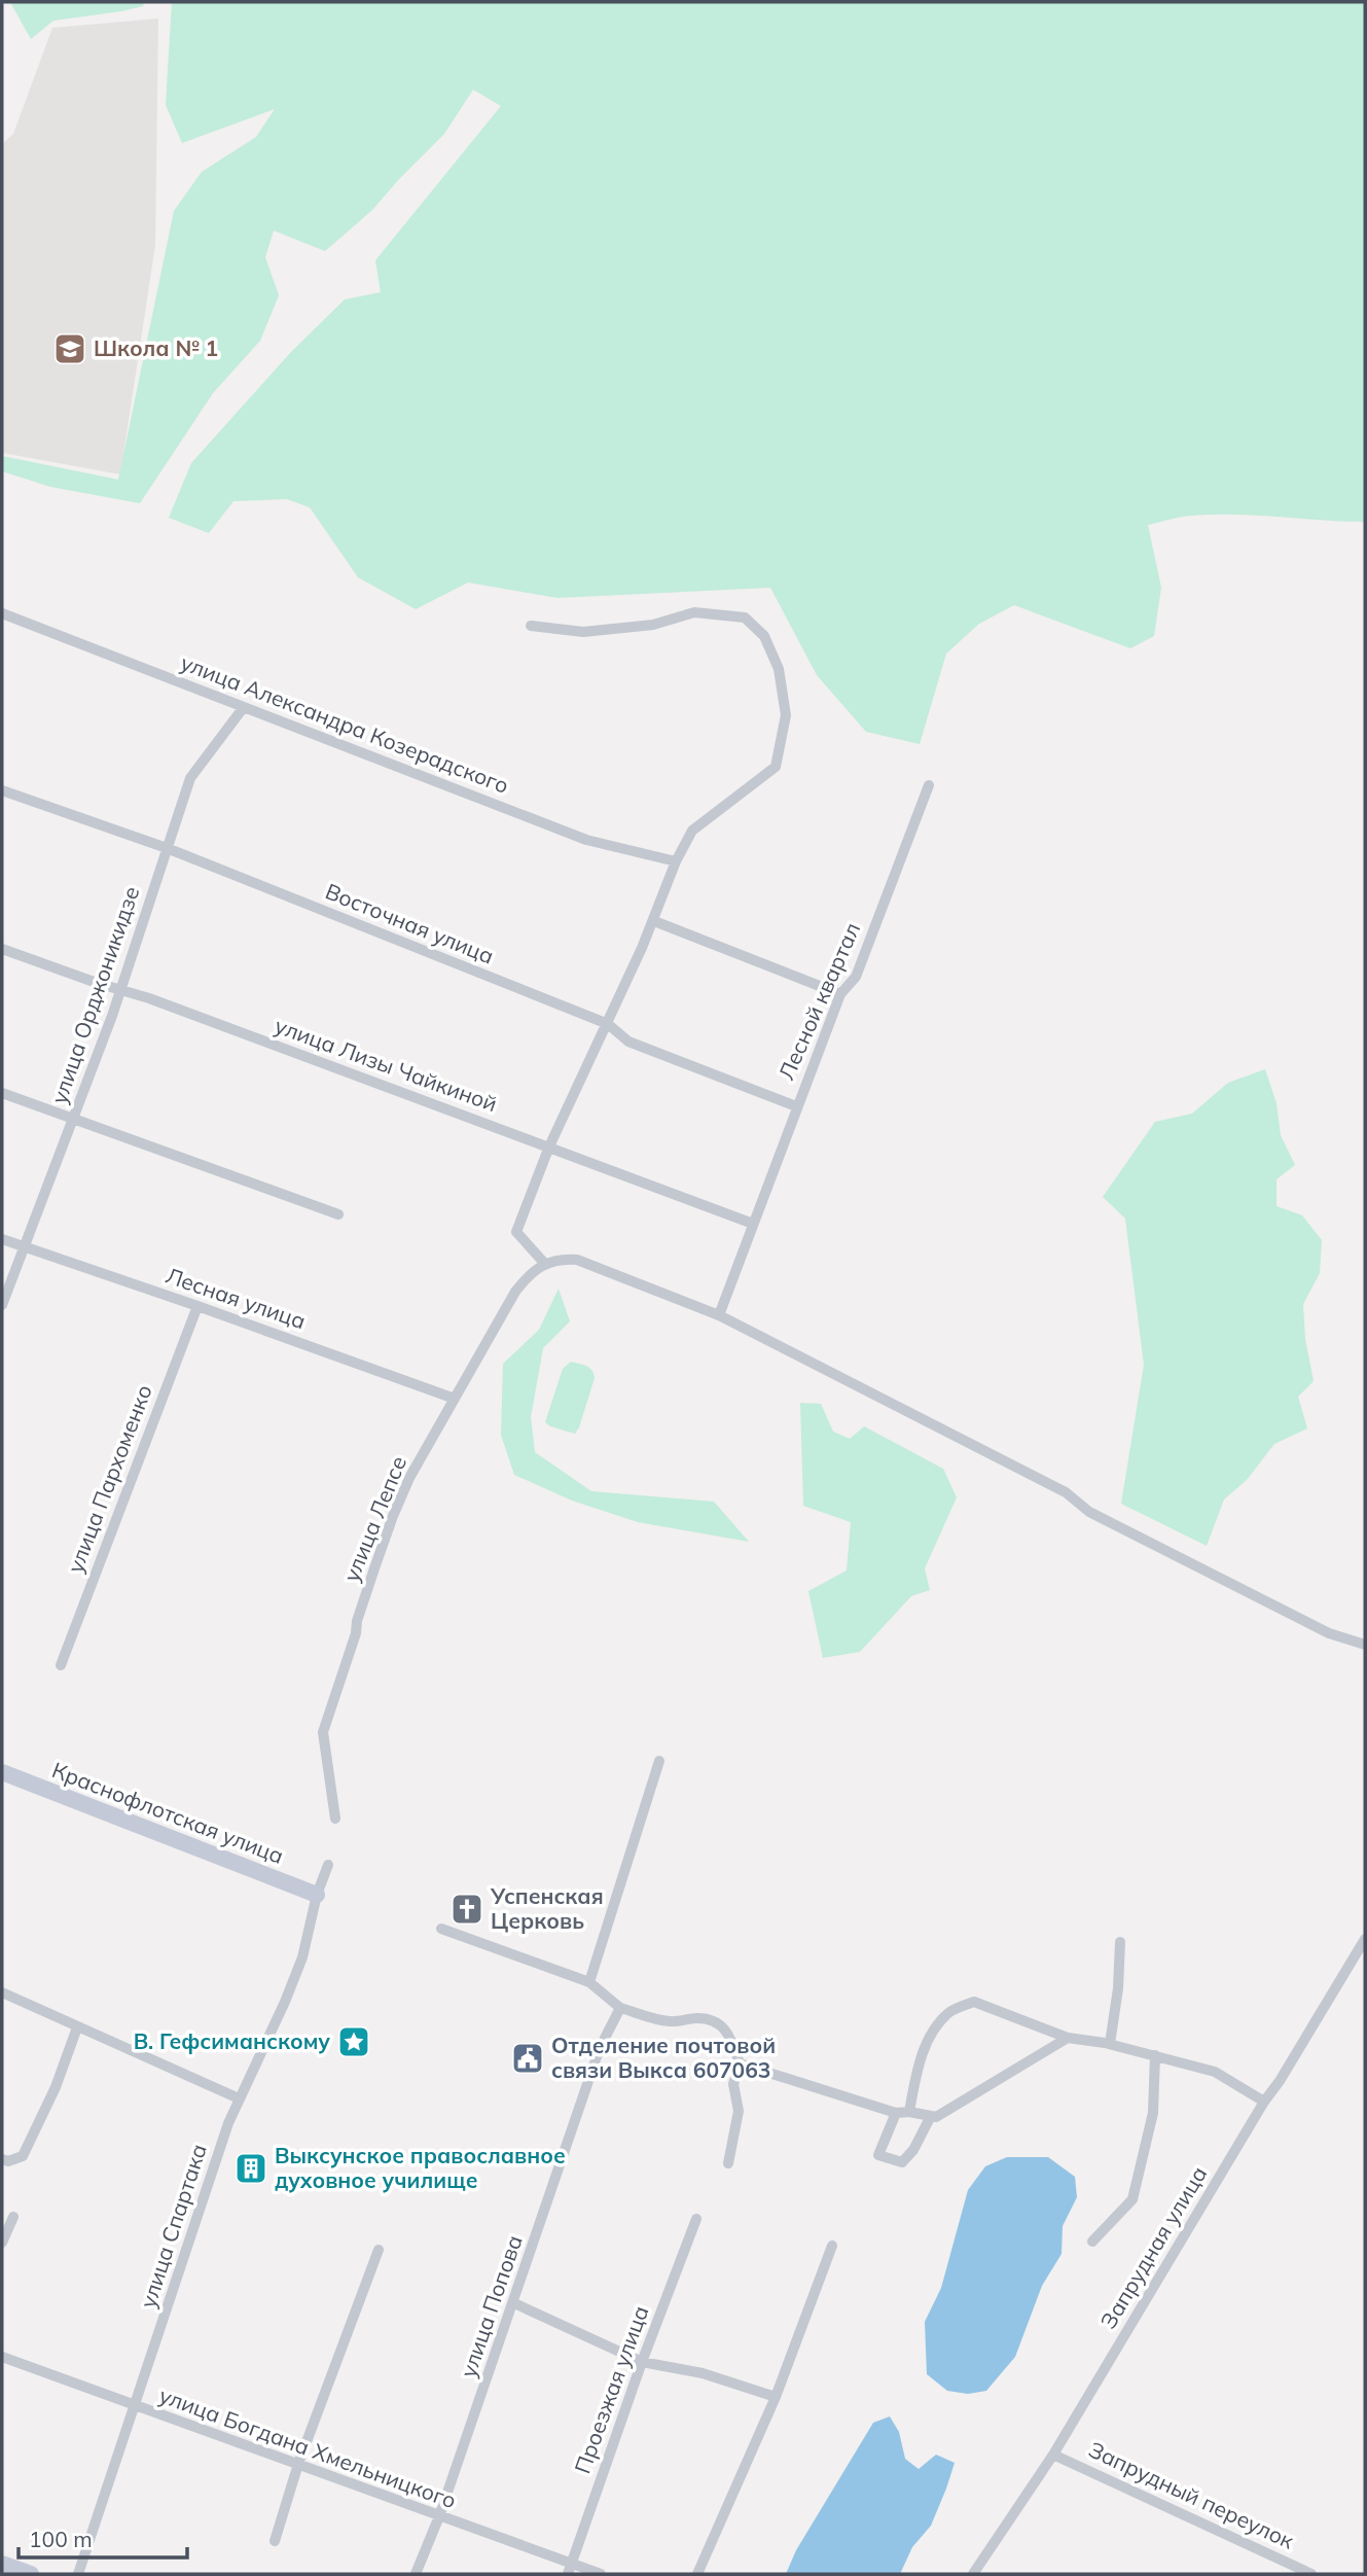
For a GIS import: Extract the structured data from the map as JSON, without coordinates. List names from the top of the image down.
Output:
{
  "streets": {
    "street": [
      "улица Александра Козерадского",
      "Восточная улица",
      "улица Орджоникидзе",
      "Лесной квартал",
      "улица Лизы Чайкиной",
      "Лесная улица",
      "улица Пархоменко",
      "улица Лепсе",
      "Краснофлотская улица",
      "улица Спартака",
      "Запрудная улица",
      "улица Попова",
      "Проезжая улица",
      "улица Богдана Хмельницкого",
      "Запрудный переулок"
    ]
  },
  "crossings": [
    ["улица Александра Козерадского", "улица Орджоникидзе"],
    ["Восточная улица", "улица Орджоникидзе"],
    ["Восточная улица", "Лесной квартал"],
    ["улица Орджоникидзе", "улица Лизы Чайкиной"],
    ["улица Орджоникидзе", "Лесная улица"],
    ["Лесной квартал", "улица Лизы Чайкиной"],
    ["Лесная улица", "улица Пархоменко"],
    ["Лесная улица", "улица Лепсе"],
    ["Краснофлотская улица", "улица Спартака"],
    ["улица Спартака", "улица Богдана Хмельницкого"],
    ["Запрудная улица", "Запрудный переулок"],
    ["улица Попова", "улица Богдана Хмельницкого"],
    ["Проезжая улица", "улица Богдана Хмельницкого"]
  ],
  "places": {
    "school or university": ["Школа № 1"],
    "church": ["Успенская Церковь"],
    "place": ["В. Гефсиманскому"],
    "public building": ["Отделение почтовой связи Выкса 607063"],
    "building": ["Выксунское православное духовное училище"]
  },
  "scale_bar": "100 m"
}
